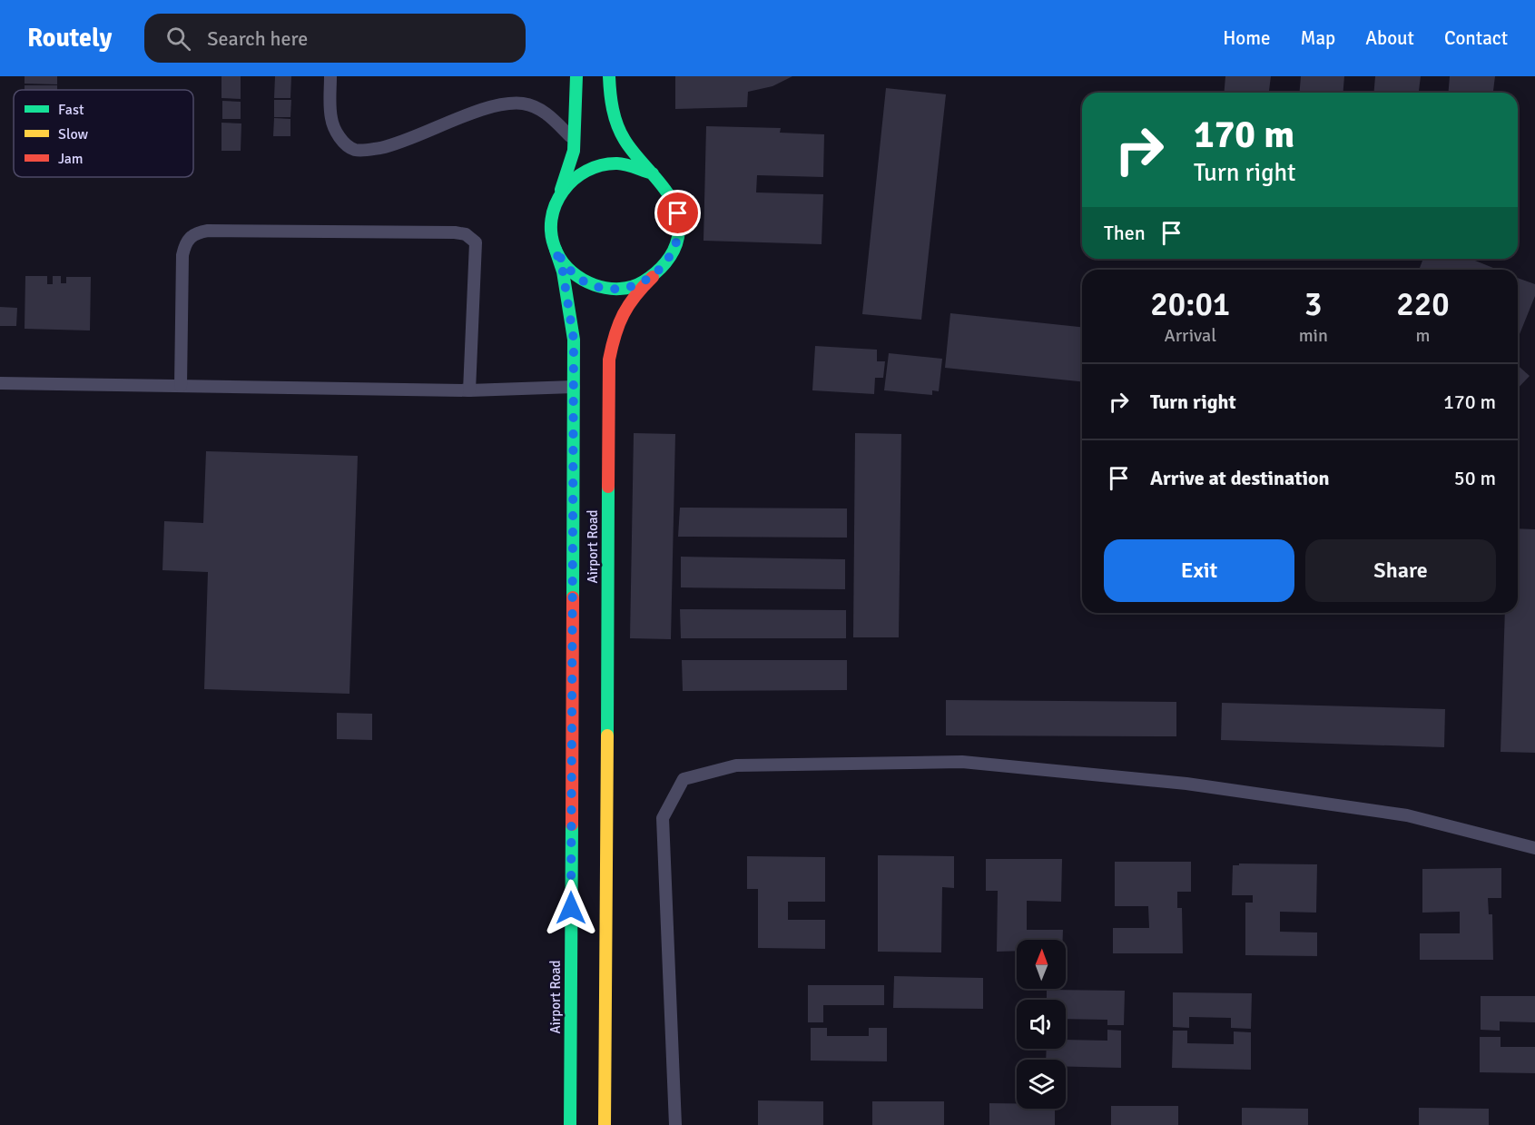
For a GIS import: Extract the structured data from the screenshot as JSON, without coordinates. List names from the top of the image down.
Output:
{
  "streets": {
    "main road": ["Airport Road"]
  },
  "legend": ["Fast", "Slow", "Jam"],
  "north": "top",
  "page": {
    "header": "Routely",
    "search": "Search here",
    "nav": [
      "Home",
      "Map",
      "About",
      "Contact"
    ],
    "turn": ["170 m", "Turn right"],
    "then": "Then",
    "eta": [
      "20:01",
      "Arrival",
      "3",
      "min",
      "220",
      "m"
    ],
    "list": [
      {
        "name": "Turn right",
        "value": "170 m"
      },
      {
        "name": "Arrive at destination",
        "value": "50 m"
      }
    ],
    "buttons": ["Exit", "Share"]
  }
}
